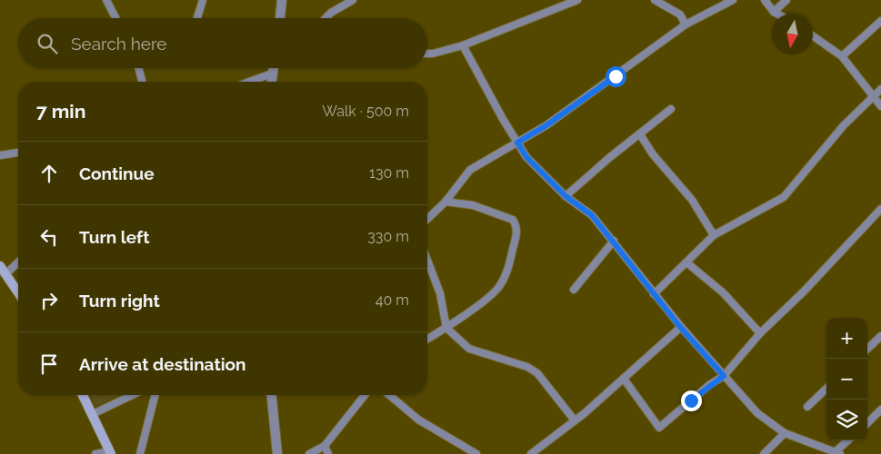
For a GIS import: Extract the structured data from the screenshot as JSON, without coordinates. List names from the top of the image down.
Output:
{
  "north": "bottom",
  "page": {
    "search": "Search here",
    "heading": ["7 min", "Walk · 500 m"],
    "list": [
      ["Continue", "130 m"],
      ["Turn left", "330 m"],
      ["Turn right", "40 m"],
      "Arrive at destination"
    ],
    "map_buttons": ["+", "−"]
  }
}
